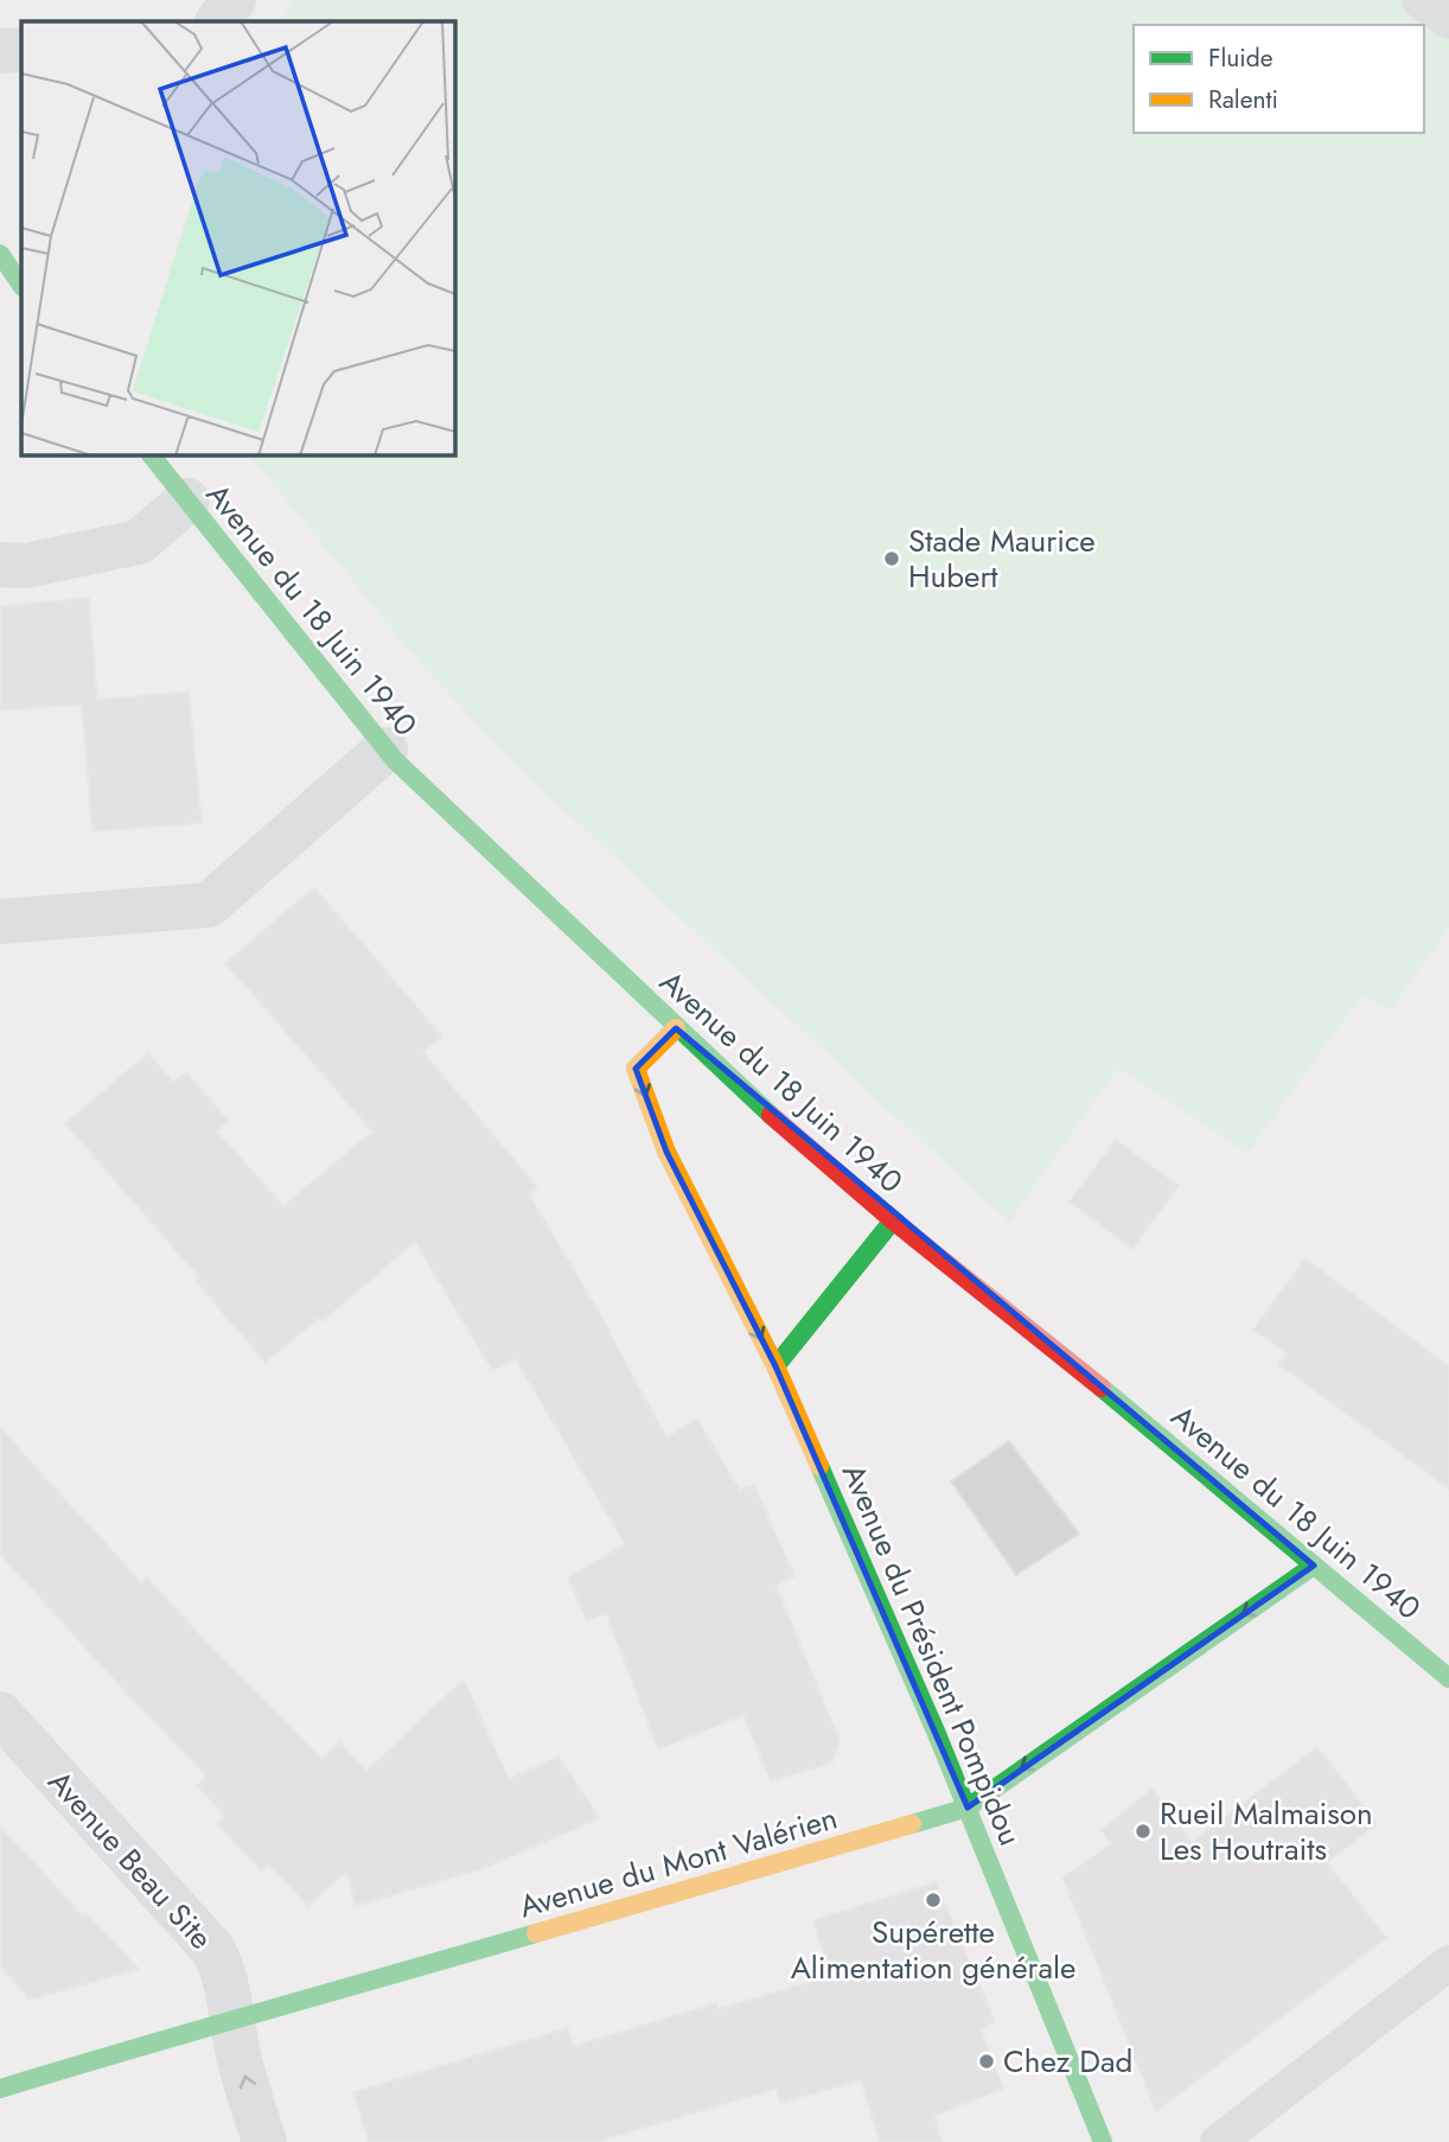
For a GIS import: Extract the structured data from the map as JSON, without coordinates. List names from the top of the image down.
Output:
{
  "streets": {
    "street": [
      "Avenue du 18 Juin 1940",
      "Avenue du Président Pompidou",
      "Avenue Beau Site",
      "Avenue du Mont Valérien"
    ]
  },
  "crossings": [
    ["Avenue du 18 Juin 1940", "Avenue du Président Pompidou"],
    ["Avenue du 18 Juin 1940", "Avenue du Mont Valérien"],
    ["Avenue du Président Pompidou", "Avenue du Mont Valérien"],
    ["Avenue Beau Site", "Avenue du Mont Valérien"]
  ],
  "places": [
    "Stade Maurice Hubert",
    "Rueil Malmaison Les Houtraits",
    "Supérette Alimentation générale",
    "Chez Dad"
  ],
  "legend": ["Fluide", "Ralenti"]
}
